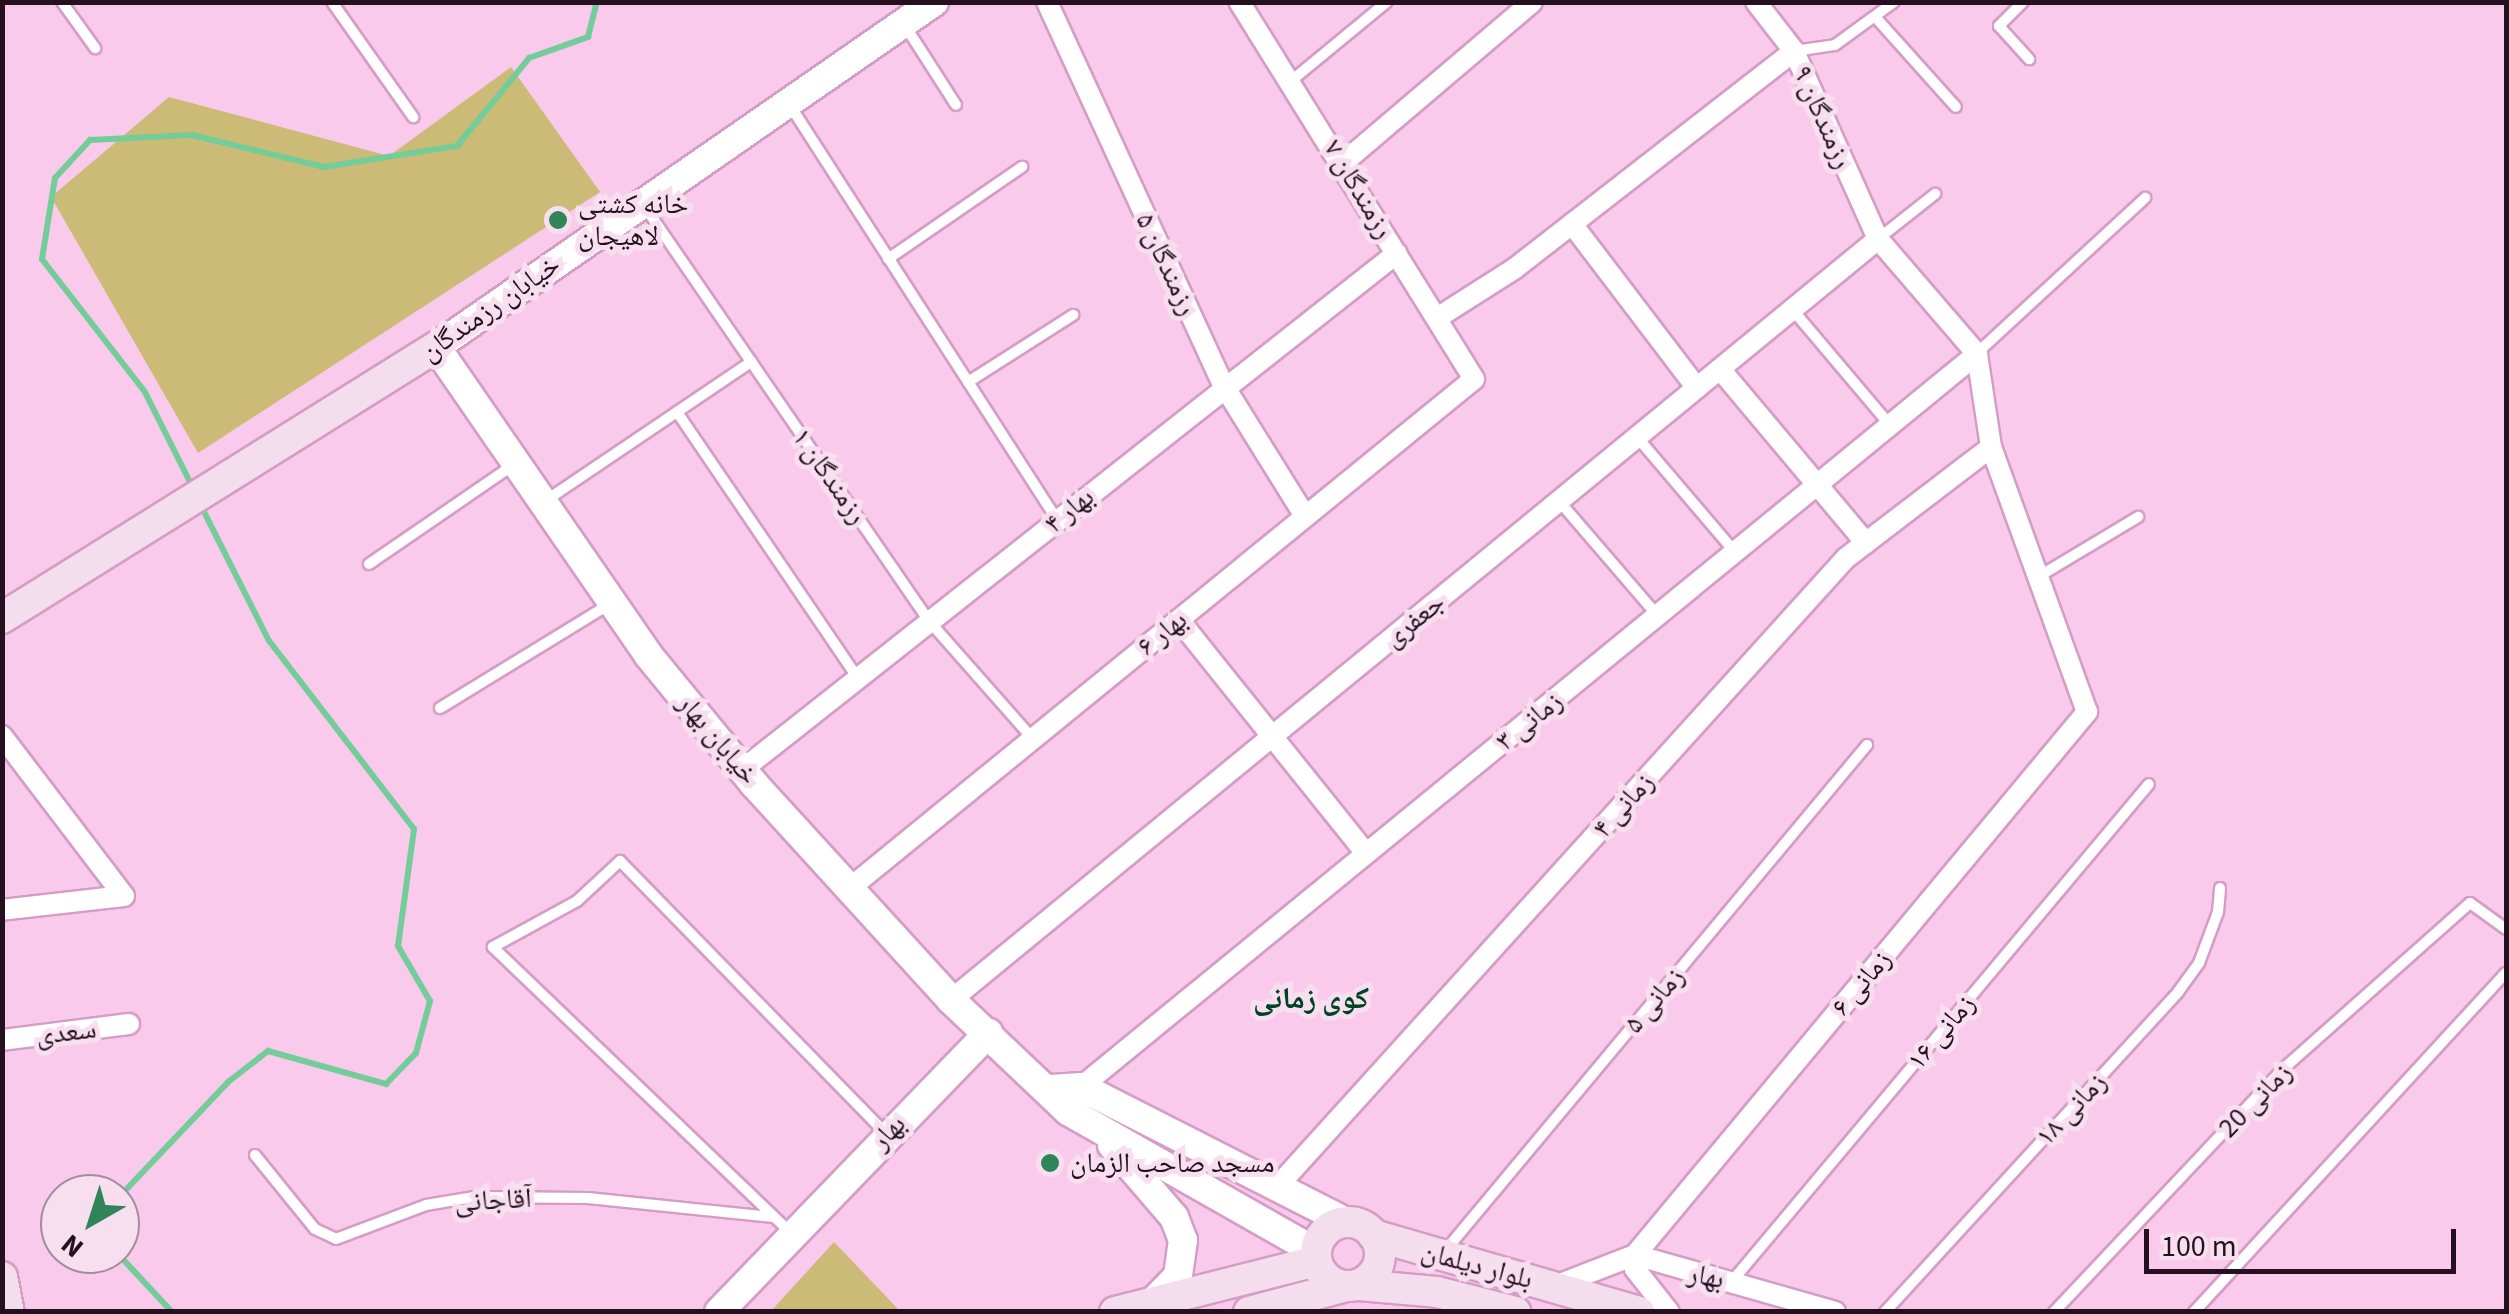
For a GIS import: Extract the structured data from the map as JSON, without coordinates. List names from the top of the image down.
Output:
{
  "streets": {
    "main road": ["خیابان رزمندگان", "بلوار دیلمان"],
    "street": [
      "رزمندگان ۹",
      "رزمندگان ۷",
      "رزمندگان ۵",
      "بهار ۴",
      "جعفری",
      "بهار ۶",
      "زمانی ۳",
      "خیابان بهار",
      "زمانی ۴",
      "زمانی ۶",
      "سعدی",
      "بهار"
    ],
    "lane": [
      "رزمندگان ۱",
      "زمانی ۵",
      "زمانی ۱۶",
      "زمانی 20",
      "زمانی ۱۸",
      "آقاجانی"
    ]
  },
  "crossings": [
    ["رزمندگان ۹", "جعفری"],
    ["رزمندگان ۹", "زمانی ۳"],
    ["رزمندگان ۷", "بهار ۴"],
    ["رزمندگان ۷", "بهار ۶"],
    ["رزمندگان ۵", "بهار ۴"],
    ["رزمندگان ۵", "بهار ۶"],
    ["خیابان رزمندگان", "رزمندگان ۱"],
    ["خیابان رزمندگان", "خیابان بهار"],
    ["رزمندگان ۱", "بهار ۴"],
    ["رزمندگان ۱", "بهار ۶"],
    ["بهار ۴", "خیابان بهار"],
    ["جعفری", "خیابان بهار"],
    ["بهار ۶", "خیابان بهار"],
    ["خیابان بهار", "بهار"],
    ["خیابان بهار", "بلوار دیلمان"],
    ["زمانی ۶", "بهار"],
    ["زمانی ۵", "بلوار دیلمان"],
    ["زمانی ۱۶", "بهار"],
    ["بهار", "آقاجانی"]
  ],
  "districts": ["کوی زمانی"],
  "places": ["خانه کشتی لاهیجان", "مسجد صاحب الزمان"],
  "scale_bar": "100 m",
  "north": "bottom left"
}
